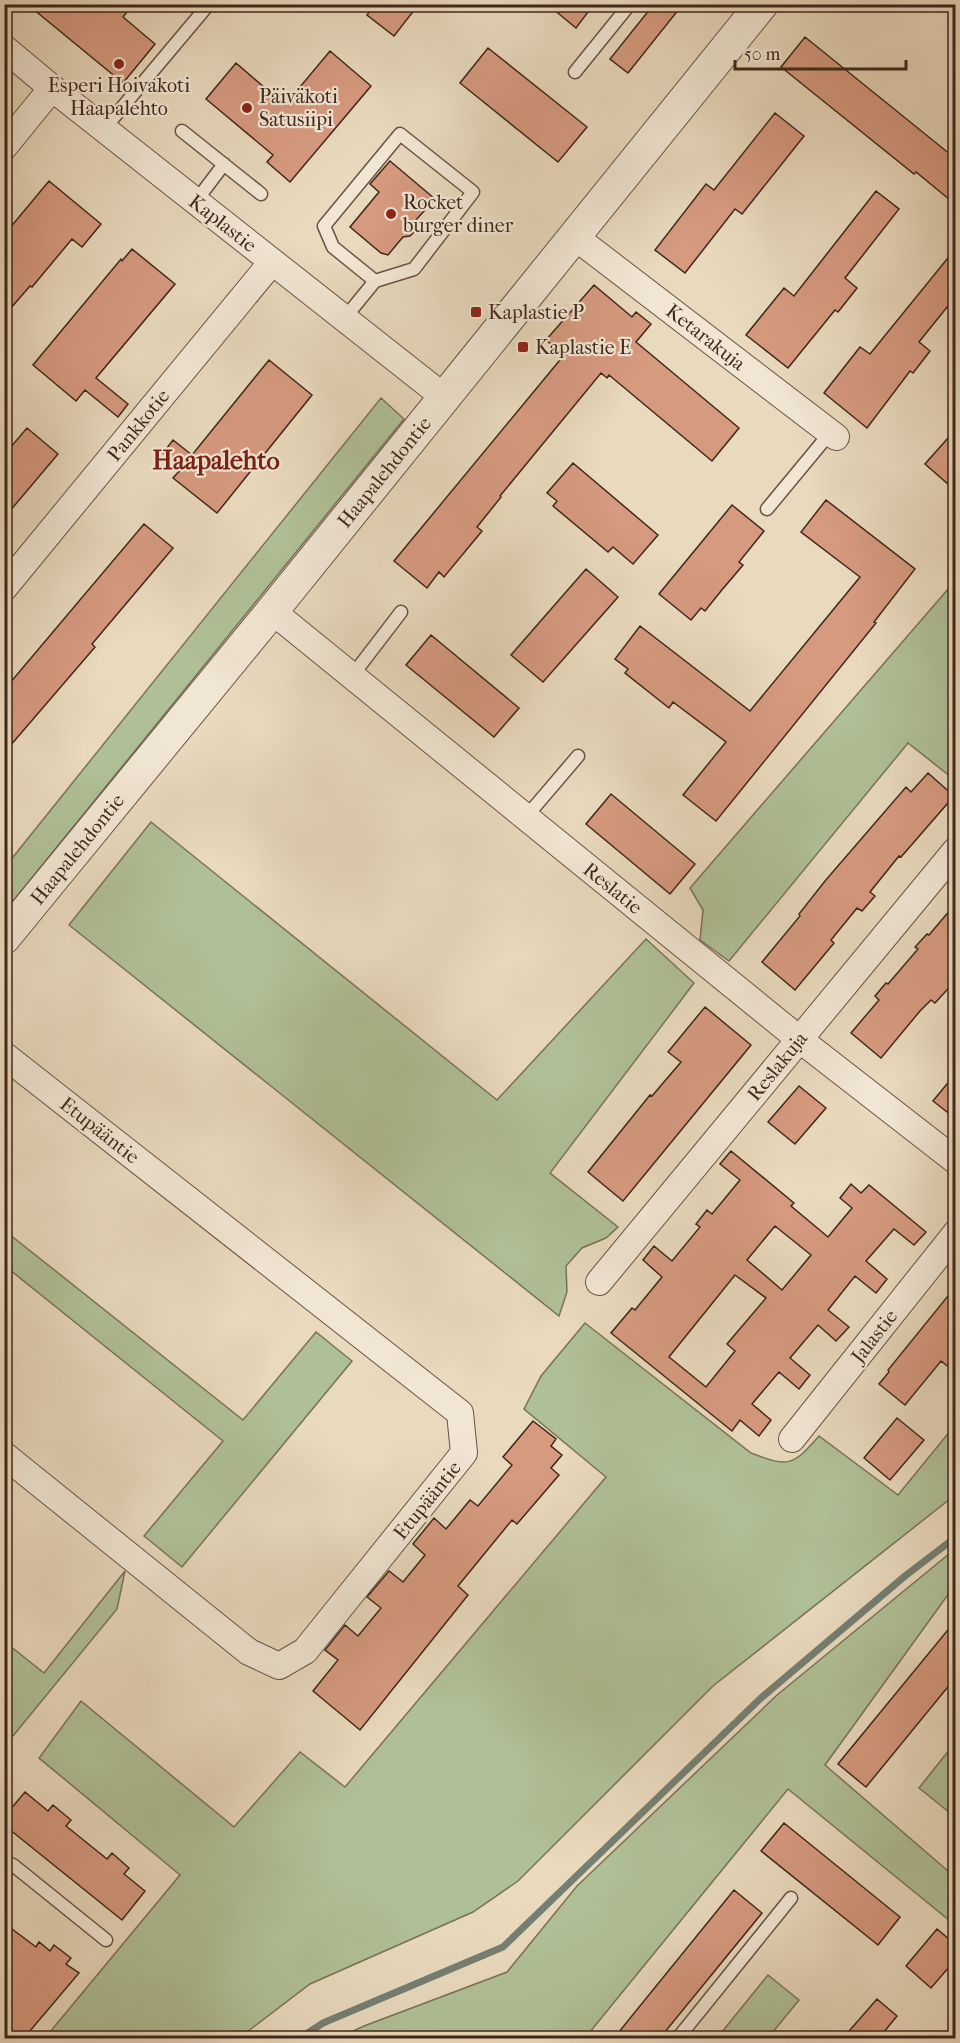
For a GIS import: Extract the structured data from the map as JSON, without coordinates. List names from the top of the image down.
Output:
{
  "streets": {
    "street": [
      "Kaplastie",
      "Ketarakuja",
      "Pankkotie",
      "Haapalehdontie",
      "Reslatie",
      "Reslakuja",
      "Etupääntie",
      "Jalastie"
    ]
  },
  "crossings": [
    ["Kaplastie", "Pankkotie"],
    ["Kaplastie", "Haapalehdontie"],
    ["Ketarakuja", "Haapalehdontie"],
    ["Haapalehdontie", "Reslatie"],
    ["Reslatie", "Reslakuja"]
  ],
  "districts": ["Haapalehto"],
  "places": {
    "other": ["Esperi Hoivakoti Haapalehto", "Päiväkoti Satusiipi", "Rocket burger diner"],
    "transit": ["Kaplastie P", "Kaplastie E"]
  },
  "scale_bar": "50 m"
}
